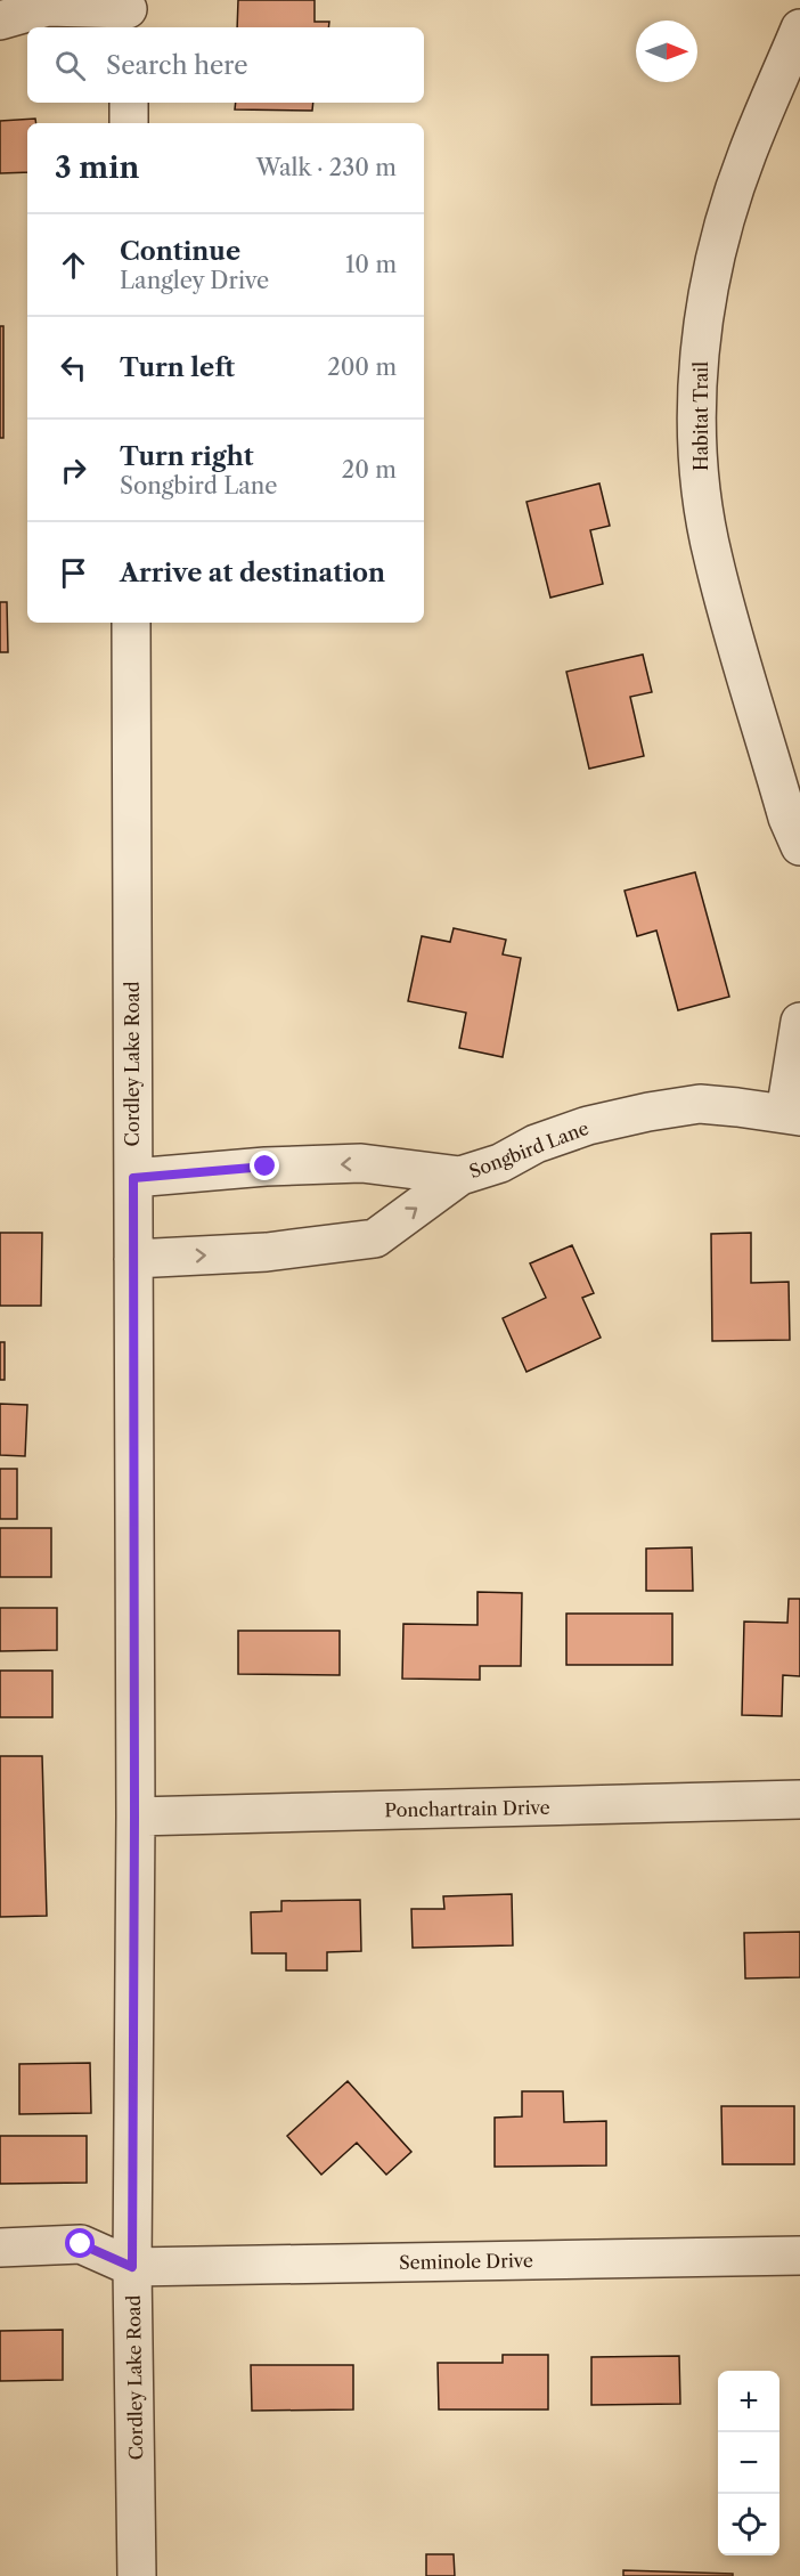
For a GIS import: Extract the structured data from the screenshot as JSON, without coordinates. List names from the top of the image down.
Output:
{
  "streets": {
    "street": [
      "Habitat Trail",
      "Cordley Lake Road",
      "Songbird Lane",
      "Ponchartrain Drive",
      "Seminole Drive"
    ]
  },
  "crossings": [
    ["Cordley Lake Road", "Songbird Lane"],
    ["Cordley Lake Road", "Ponchartrain Drive"],
    ["Cordley Lake Road", "Seminole Drive"]
  ],
  "north": "right",
  "page": {
    "search": "Search here",
    "heading": ["3 min", "Walk · 230 m"],
    "list": [
      ["Continue", "Langley Drive", "10 m"],
      ["Turn left", "200 m"],
      ["Turn right", "Songbird Lane", "20 m"],
      "Arrive at destination"
    ],
    "map_buttons": ["+", "−"]
  }
}
